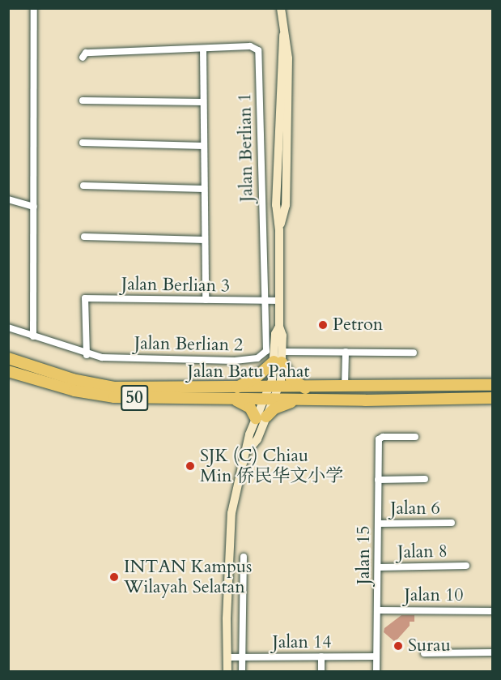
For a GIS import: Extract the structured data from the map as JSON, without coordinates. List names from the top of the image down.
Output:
{
  "streets": {
    "highway": ["Jalan Batu Pahat", "50"],
    "street": [
      "Jalan Berlian 1",
      "Jalan Berlian 3",
      "Jalan Berlian 2",
      "Jalan 6",
      "Jalan 8",
      "Jalan 15",
      "Jalan 10",
      "Jalan 14"
    ]
  },
  "crossings": [
    ["Jalan Berlian 1", "Jalan Berlian 3"],
    ["Jalan Berlian 1", "Jalan Berlian 2"],
    ["Jalan Berlian 3", "Jalan Berlian 2"],
    ["Jalan 6", "Jalan 15"],
    ["Jalan 8", "Jalan 15"],
    ["Jalan 15", "Jalan 10"],
    ["Jalan 15", "Jalan 14"]
  ],
  "places": [
    "Petron",
    "SJK (C) Chiau Min 侨民华文小学",
    "INTAN Kampus Wilayah Selatan",
    "Surau"
  ]
}
